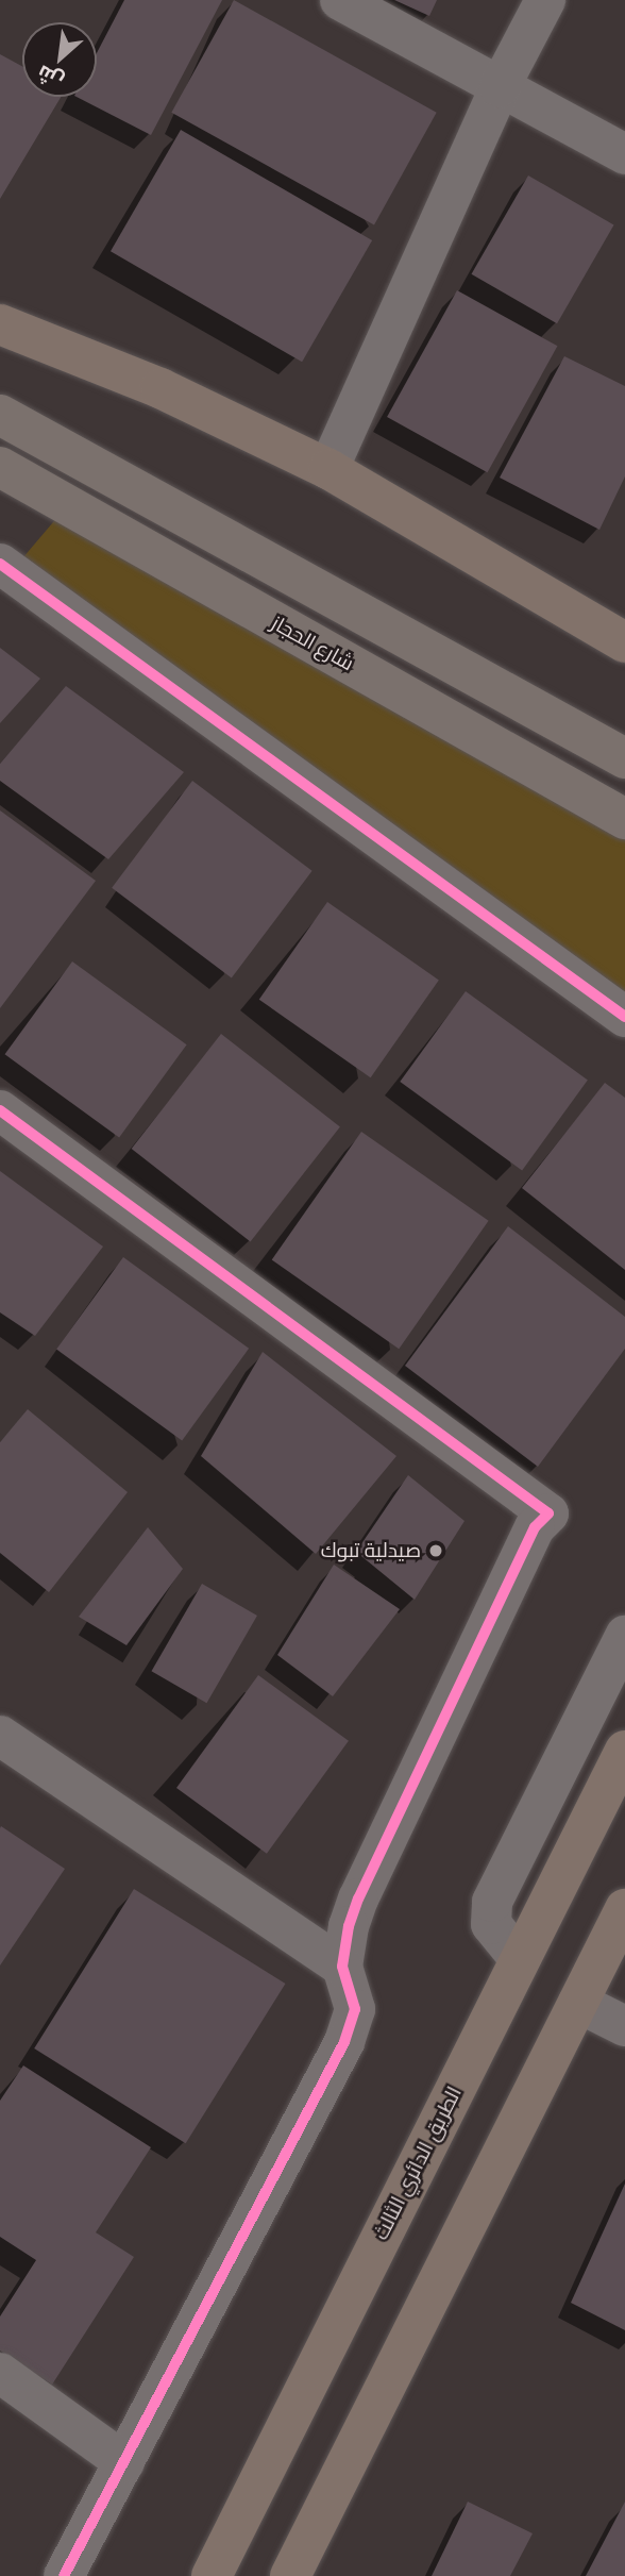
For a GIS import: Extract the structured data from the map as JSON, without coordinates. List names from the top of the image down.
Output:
{
  "streets": {
    "highway": ["الطريق الدائري الثالث"],
    "main road": ["شارع الحجاز"]
  },
  "places": ["صيدلية تبوك"],
  "north": "bottom left"
}
